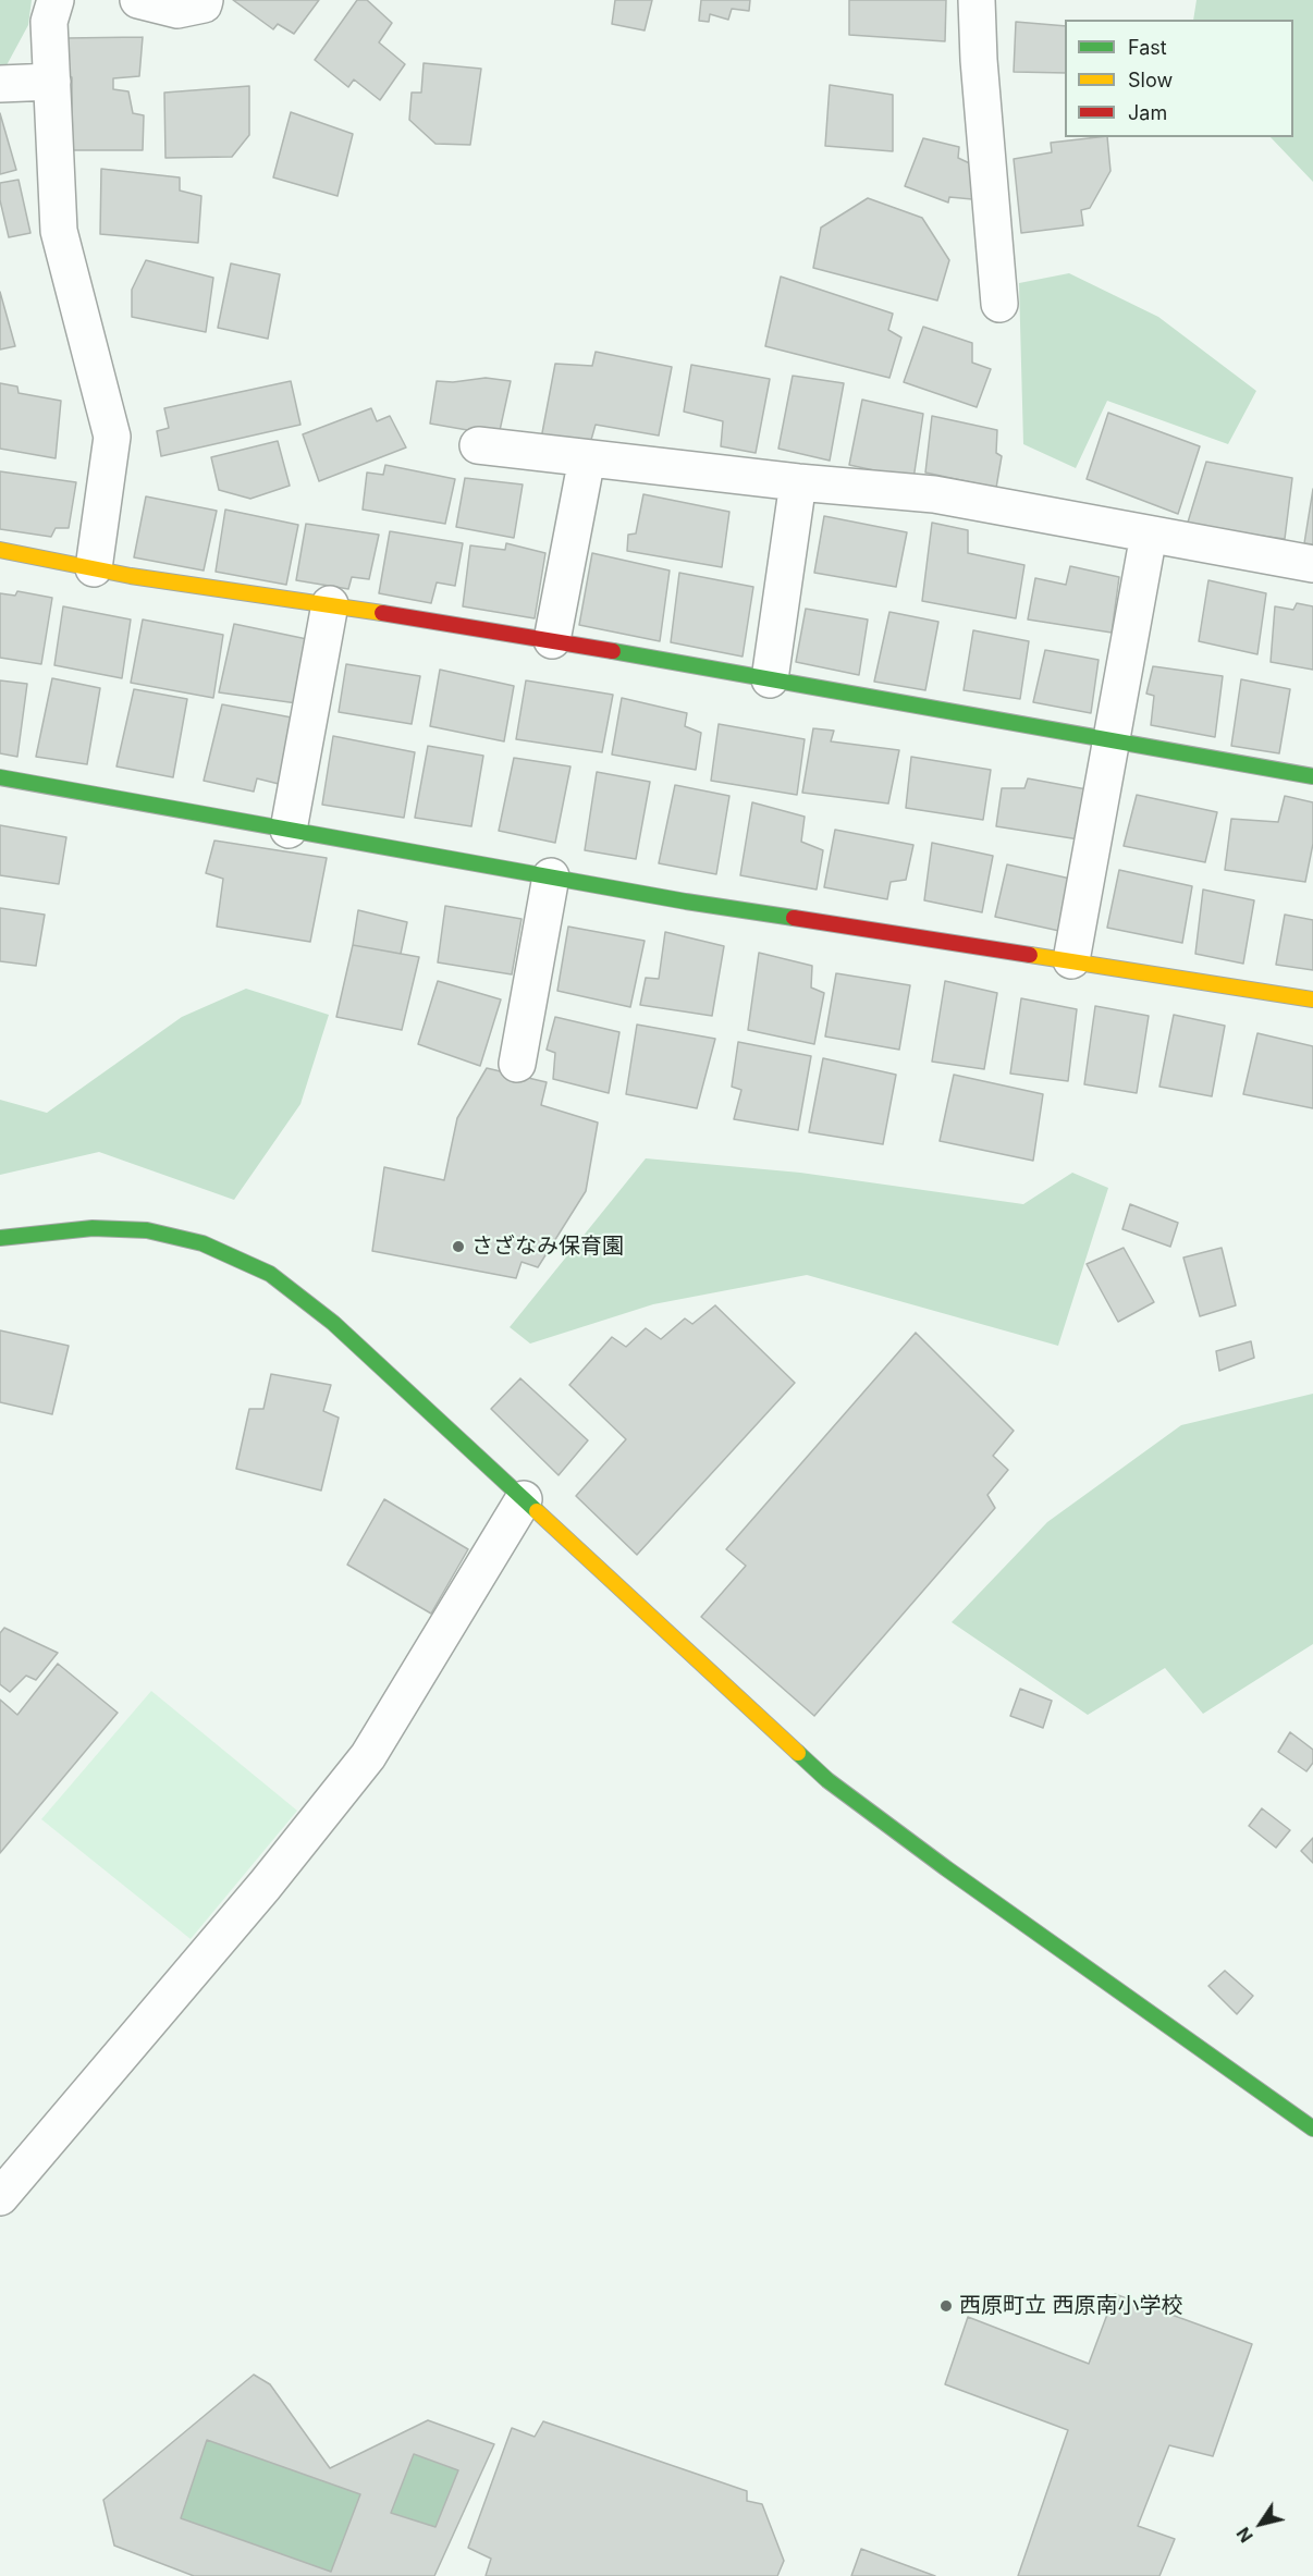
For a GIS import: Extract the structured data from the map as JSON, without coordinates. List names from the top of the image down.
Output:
{
  "places": ["さざなみ保育園", "西原町立 西原南小学校"],
  "legend": ["Fast", "Slow", "Jam"],
  "north": "bottom left"
}
